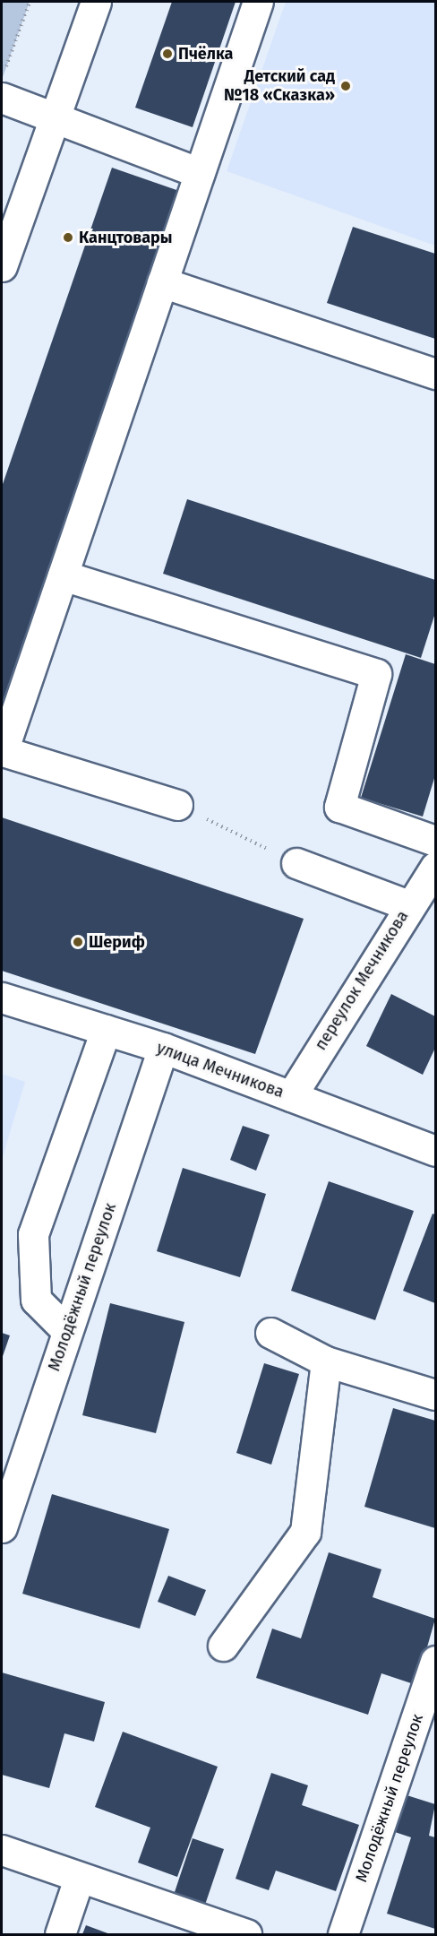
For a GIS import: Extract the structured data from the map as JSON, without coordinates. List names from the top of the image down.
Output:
{
  "streets": {
    "street": ["переулок Мечникова", "улица Мечникова", "Молодёжный переулок"]
  },
  "crossings": [
    ["переулок Мечникова", "улица Мечникова"],
    ["улица Мечникова", "Молодёжный переулок"]
  ],
  "places": [
    "Пчёлка",
    "Детский сад №18 «Сказка»",
    "Канцтовары",
    "Шериф"
  ]
}
